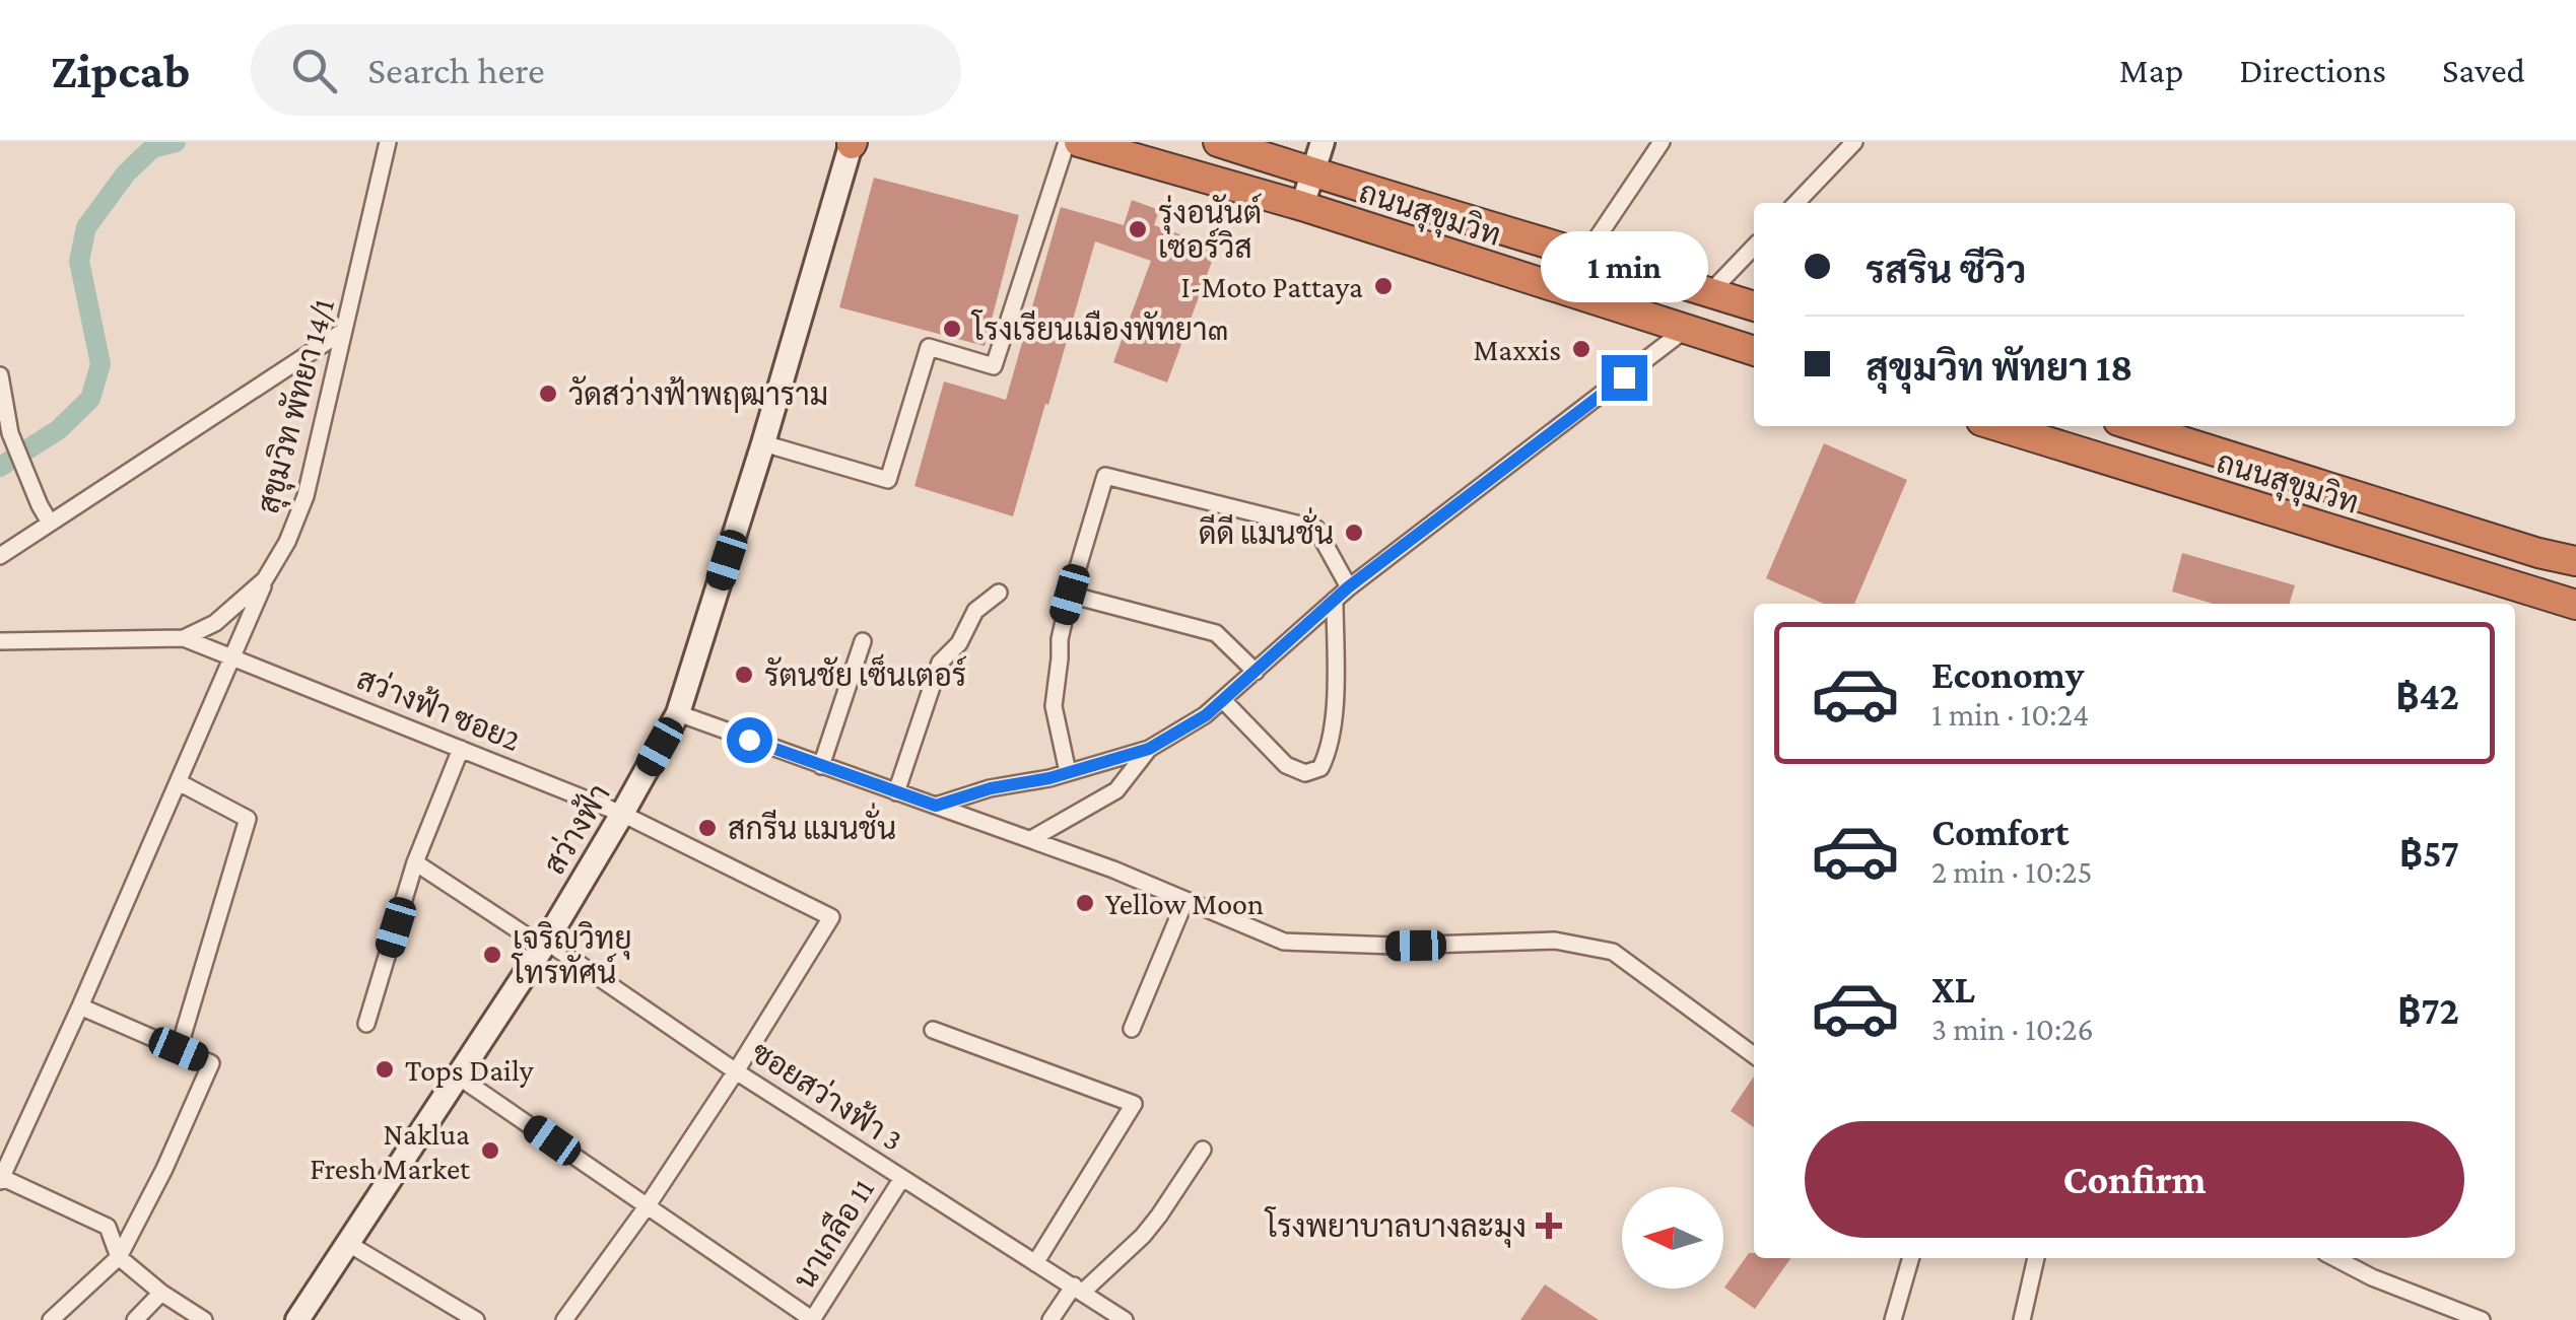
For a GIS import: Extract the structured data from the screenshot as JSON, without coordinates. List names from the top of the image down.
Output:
{
  "streets": {
    "highway": ["ถนนสุขุมวิท"],
    "street": [
      "สุขุมวิท พัทยา 14/1",
      "สว่างฟ้า ซอย2",
      "สว่างฟ้า",
      "ซอยสว่างฟ้า 3",
      "นาเกลือ 11"
    ]
  },
  "crossings": [
    ["สุขุมวิท พัทยา 14/1", "สว่างฟ้า ซอย2"],
    ["สว่างฟ้า ซอย2", "สว่างฟ้า"],
    ["สว่างฟ้า ซอย2", "ซอยสว่างฟ้า 3"],
    ["สว่างฟ้า", "ซอยสว่างฟ้า 3"],
    ["ซอยสว่างฟ้า 3", "นาเกลือ 11"]
  ],
  "places": {
    "other": [
      "รุ่งอนันต์ เซอร์วิส",
      "I-Moto Pattaya",
      "โรงเรียนเมืองพัทยา๓",
      "Maxxis",
      "วัดสว่างฟ้าพฤฒาราม",
      "ดีดี แมนชั่น",
      "รัตนชัย เซ็นเตอร์",
      "สกรีน แมนชั่น",
      "Yellow Moon",
      "เจริญวิทยุ โทรทัศน์",
      "Tops Daily",
      "Naklua Fresh Market"
    ],
    "health": ["โรงพยาบาลบางละมุง"]
  },
  "north": "left",
  "page": {
    "header": "Zipcab",
    "search": "Search here",
    "nav": ["Map", "Directions", "Saved"],
    "banner": ["รสริน ซีวิว", "สุขุมวิท พัทยา 18"],
    "bubble": "1 min",
    "list": [
      {
        "name": "Economy",
        "note": "1 min · 10:24",
        "value": "฿42"
      },
      {
        "name": "Comfort",
        "note": "2 min · 10:25",
        "value": "฿57"
      },
      {
        "name": "XL",
        "note": "3 min · 10:26",
        "value": "฿72"
      }
    ],
    "buttons": "Confirm"
  }
}
